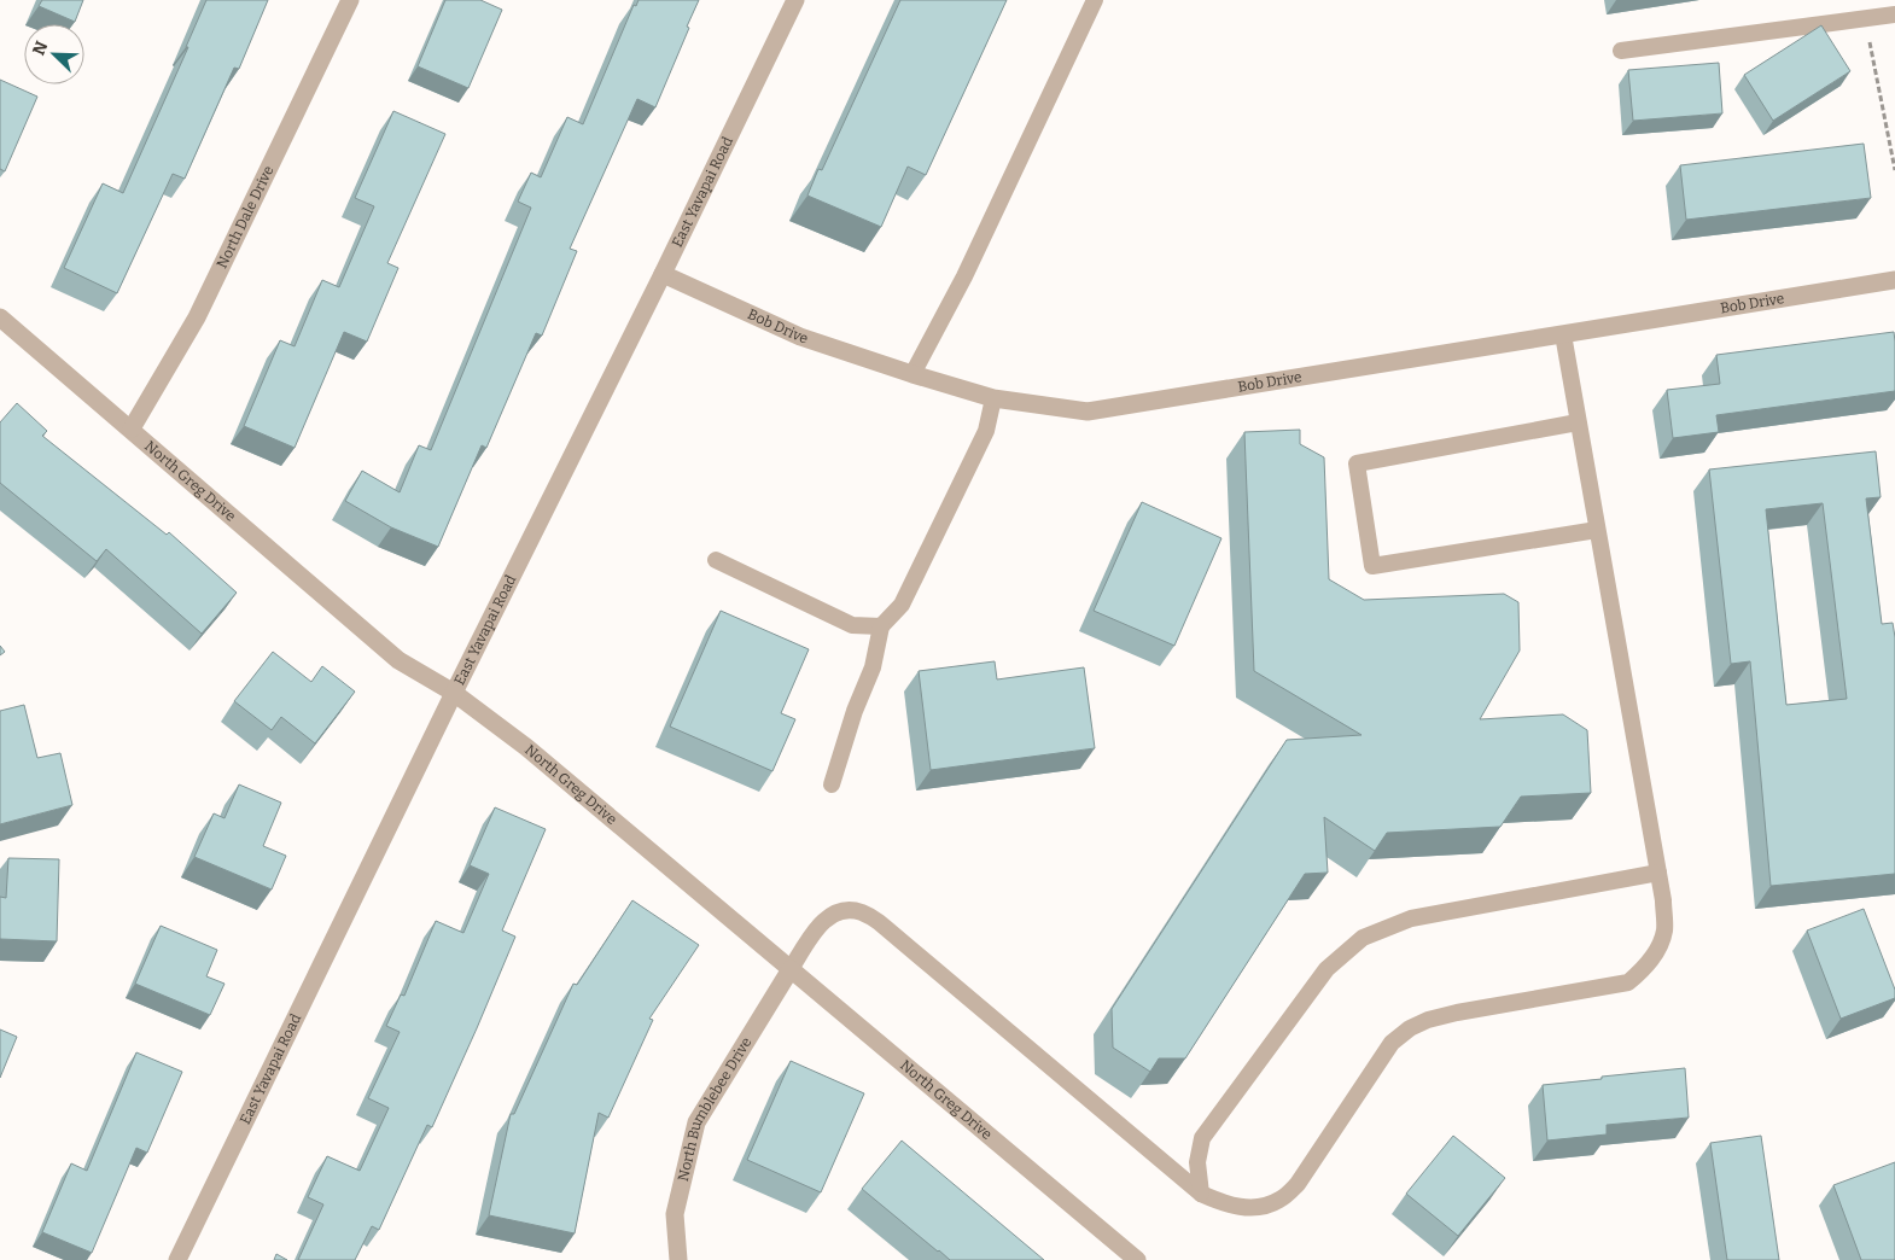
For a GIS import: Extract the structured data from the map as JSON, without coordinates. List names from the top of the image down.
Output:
{
  "streets": {
    "street": [
      "East Yavapai Road",
      "North Dale Drive",
      "Bob Drive",
      "North Greg Drive",
      "North Bumblebee Drive"
    ]
  },
  "crossings": [
    ["East Yavapai Road", "Bob Drive"],
    ["East Yavapai Road", "North Greg Drive"],
    ["North Dale Drive", "North Greg Drive"],
    ["North Greg Drive", "North Bumblebee Drive"]
  ],
  "north": "top left"
}
